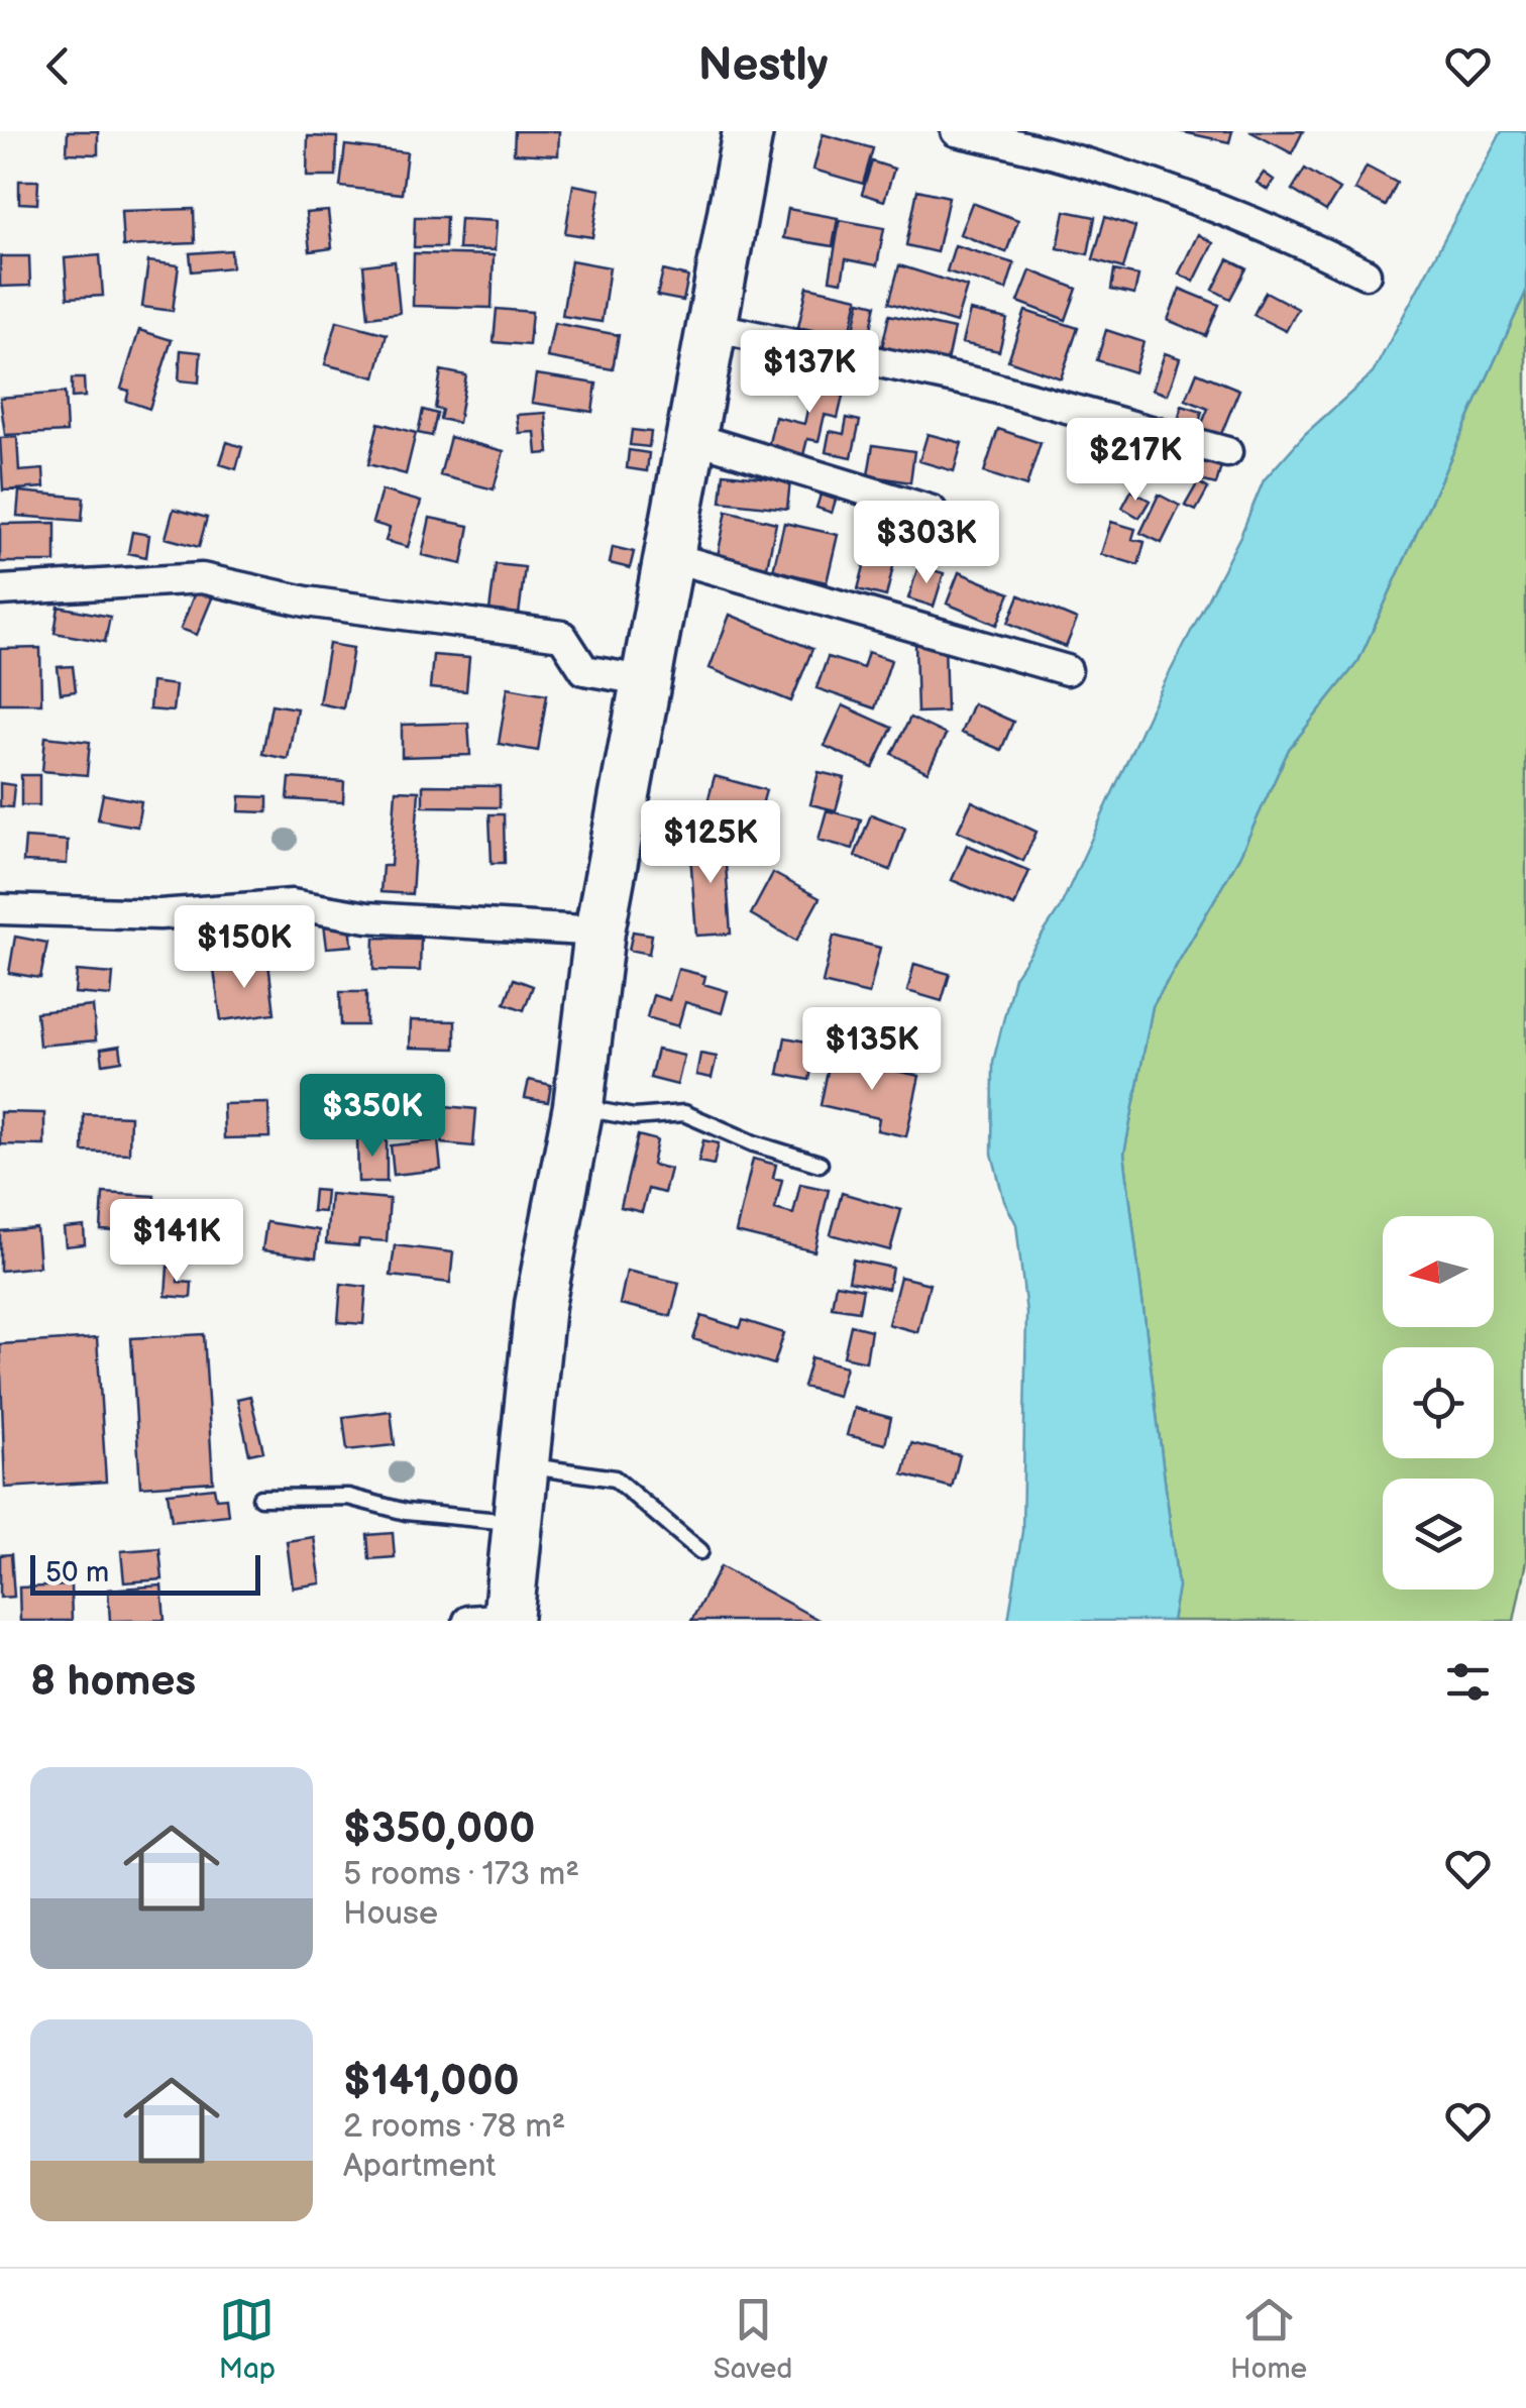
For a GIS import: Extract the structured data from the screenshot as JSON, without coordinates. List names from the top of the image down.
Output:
{
  "scale_bar": "50 m",
  "north": "left",
  "page": {
    "header": "Nestly",
    "price": [
      "$137K",
      "$217K",
      "$303K",
      "$125K",
      "$150K",
      "$135K",
      "$350K",
      "$141K"
    ],
    "scale": "50 m",
    "heading": "8 homes",
    "list": [
      {
        "name": "$350,000",
        "note": "5 rooms · 173 m² · House"
      },
      {
        "name": "$141,000",
        "note": "2 rooms · 78 m² · Apartment"
      }
    ],
    "tabs": ["Map", "Saved", "Home"]
  }
}
